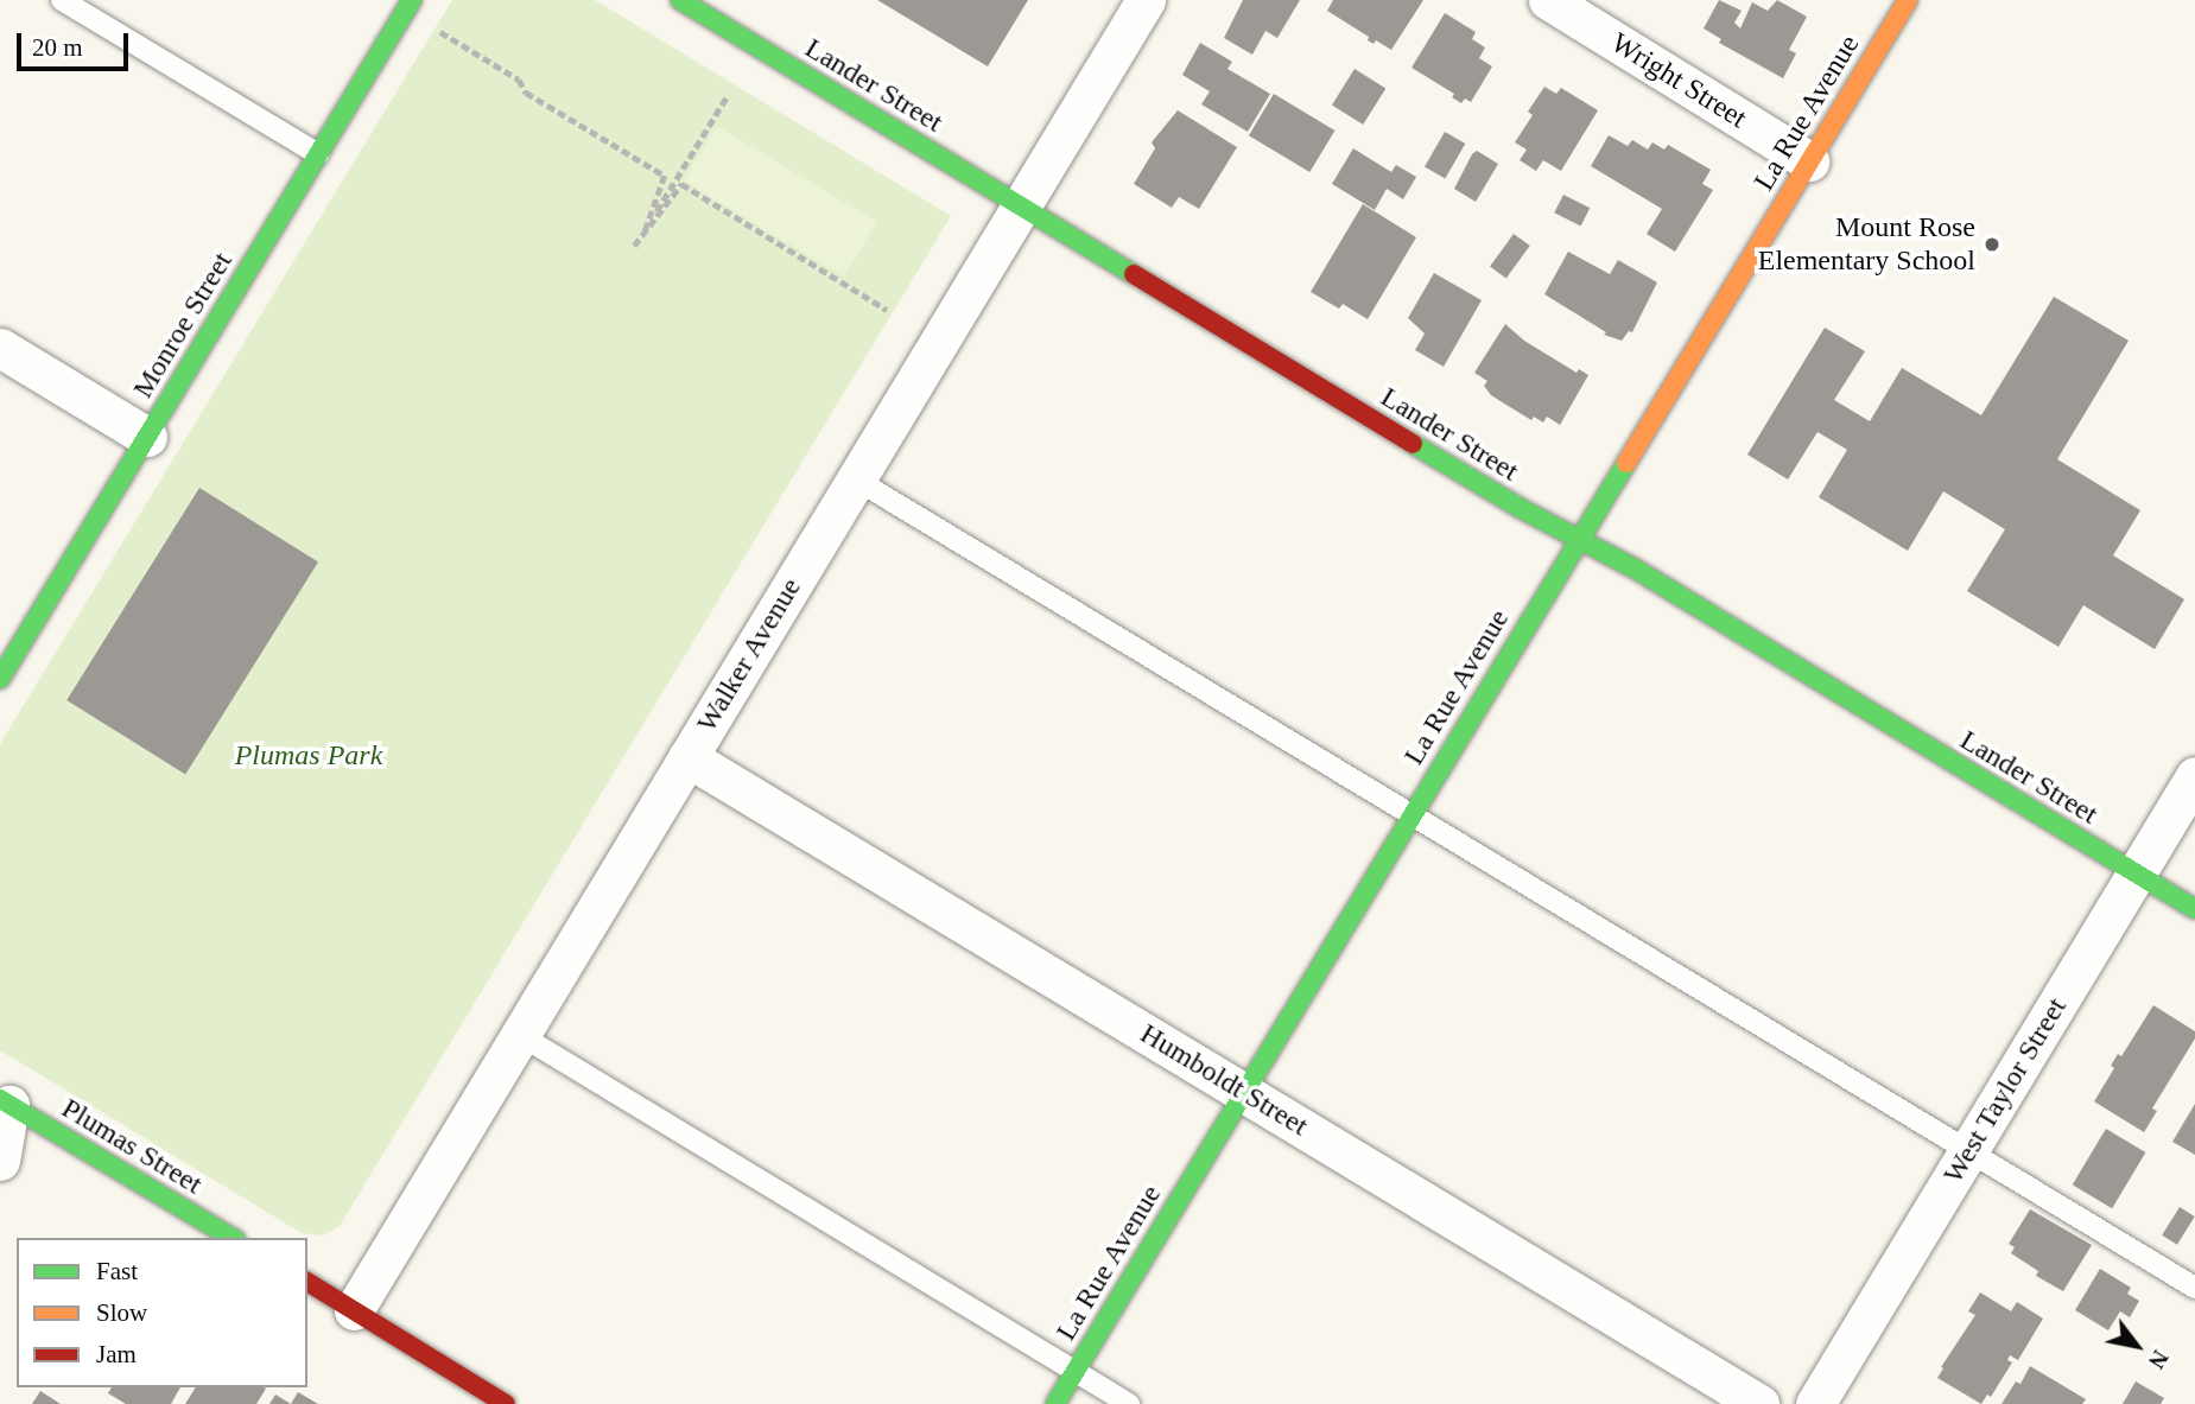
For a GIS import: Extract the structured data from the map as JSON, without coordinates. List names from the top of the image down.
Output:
{
  "streets": {
    "street": [
      "Wright Street",
      "Lander Street",
      "La Rue Avenue",
      "Monroe Street",
      "Walker Avenue",
      "Humboldt Street",
      "West Taylor Street",
      "Plumas Street"
    ]
  },
  "crossings": [
    ["Wright Street", "La Rue Avenue"],
    ["Lander Street", "La Rue Avenue"],
    ["Lander Street", "Walker Avenue"],
    ["Lander Street", "West Taylor Street"],
    ["La Rue Avenue", "Humboldt Street"],
    ["Walker Avenue", "Humboldt Street"]
  ],
  "parks": ["Plumas Park"],
  "places": ["Mount Rose Elementary School"],
  "legend": ["Fast", "Slow", "Jam"],
  "scale_bar": "20 m",
  "north": "bottom right"
}
